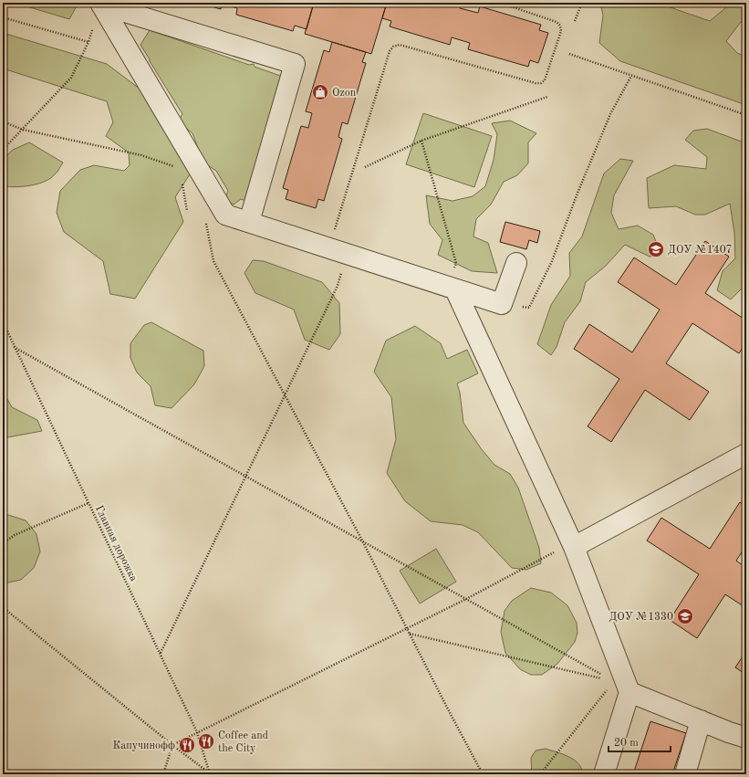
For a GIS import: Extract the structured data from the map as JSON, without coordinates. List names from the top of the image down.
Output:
{
  "streets": {
    "path": ["Главная дорожка"]
  },
  "places": {
    "shop": ["Ozon"],
    "school or university": ["ДОУ №1407", "ДОУ №1330"],
    "restaurant": ["Coffee and the City", "Капучинофф"]
  },
  "scale_bar": "20 m"
}
